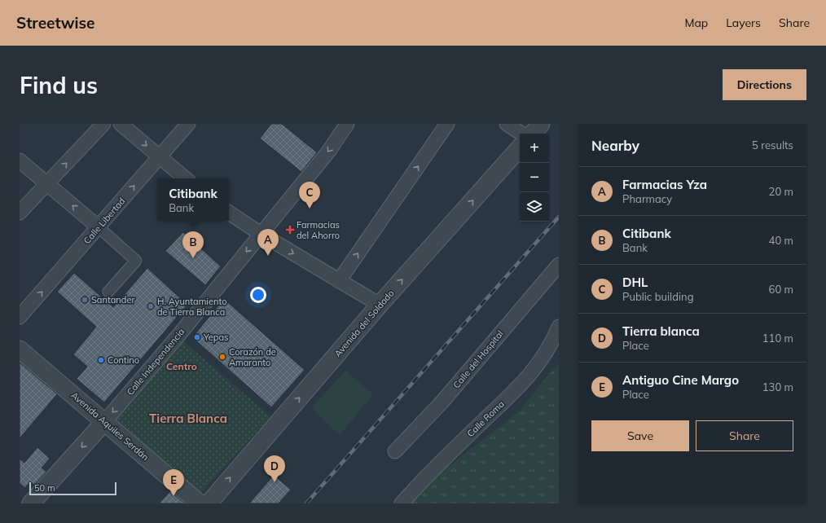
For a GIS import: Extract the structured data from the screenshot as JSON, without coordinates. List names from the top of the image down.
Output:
{
  "streets": {
    "street": [
      "Calle Libertad",
      "Avenida del Soldado",
      "Calle del Hospital",
      "Calle Independencia",
      "Calle Roma",
      "Avenida Aquiles Serdán"
    ]
  },
  "crossings": [
    ["Calle Independencia", "Avenida Aquiles Serdán"]
  ],
  "one_way": ["Calle Independencia"],
  "districts": ["Centro", "Tierra Blanca"],
  "places": {
    "health": ["Farmacias del Ahorro"],
    "other": [
      "Santander",
      "H. Ayuntamiento de Tierra Blanca",
      "Yepas",
      "Corazón de Amaranto",
      "Contino"
    ]
  },
  "scale_bar": "50 m",
  "page": {
    "header": "Streetwise",
    "nav": ["Map", "Layers", "Share"],
    "buttons": [
      "Directions",
      ["Save", "Share"]
    ],
    "title": "Find us",
    "heading": ["Nearby", "5 results"],
    "map_buttons": ["+", "−"],
    "list": [
      {
        "mark": "A",
        "name": "Farmacias Yza",
        "note": "Pharmacy",
        "value": "20 m"
      },
      {
        "mark": "B",
        "name": "Citibank",
        "note": "Bank",
        "value": "40 m"
      },
      {
        "mark": "C",
        "name": "DHL",
        "note": "Public building",
        "value": "60 m"
      },
      {
        "mark": "D",
        "name": "Tierra blanca",
        "note": "Place",
        "value": "110 m"
      },
      {
        "mark": "E",
        "name": "Antiguo Cine Margo",
        "note": "Place",
        "value": "130 m"
      }
    ],
    "popup": ["Citibank", "Bank"],
    "pins": [
      "C",
      "A",
      "B",
      "D",
      "E"
    ],
    "scale": "50 m"
  }
}
